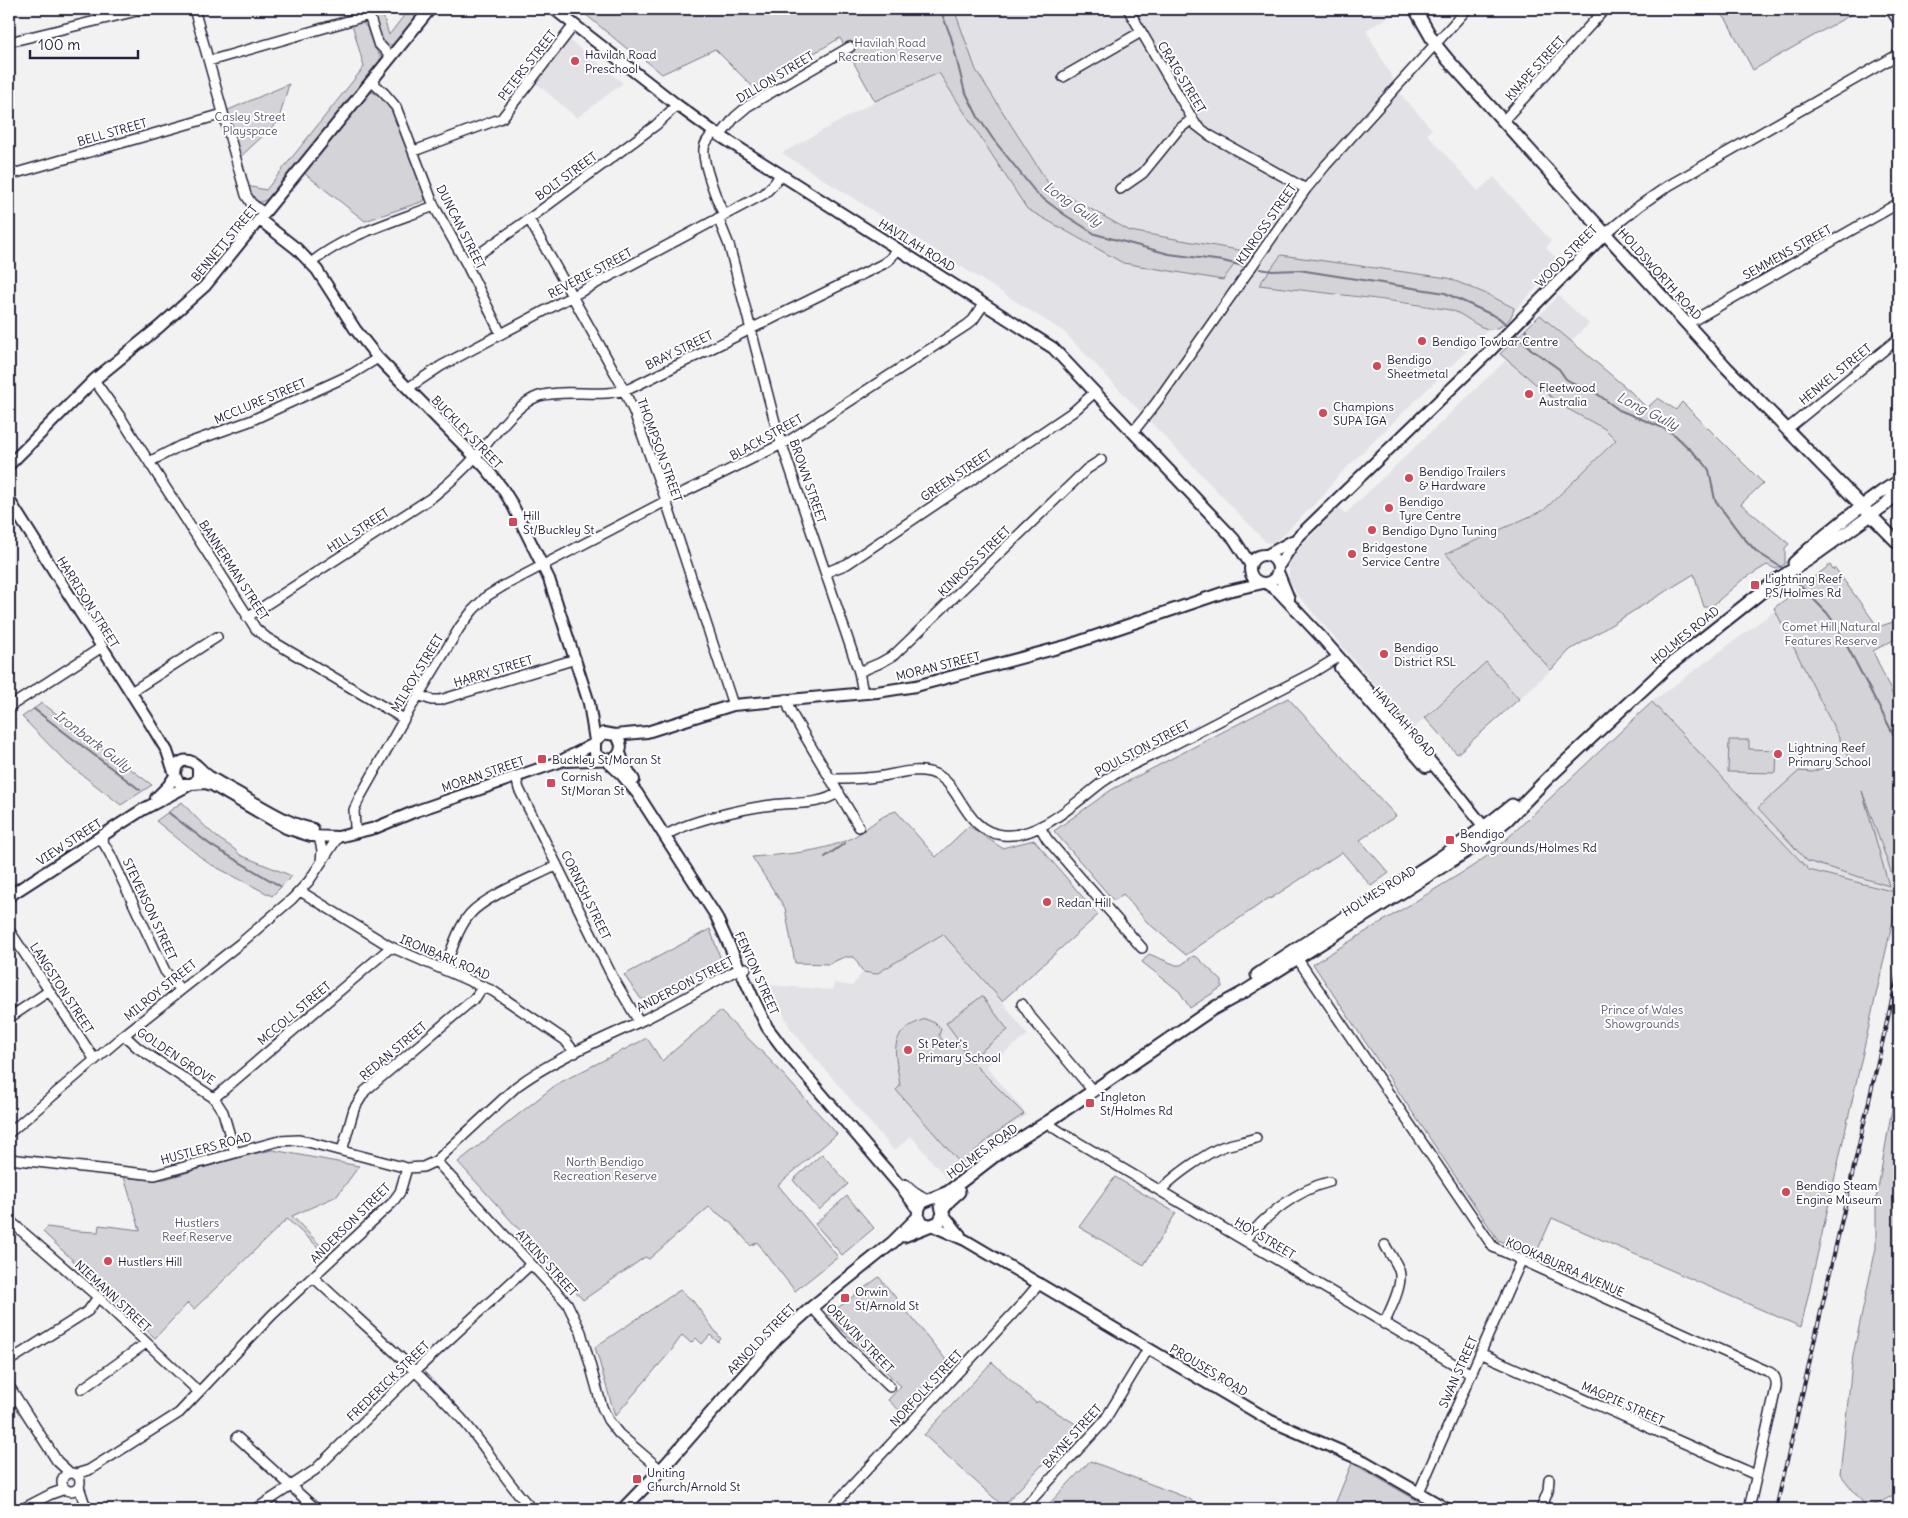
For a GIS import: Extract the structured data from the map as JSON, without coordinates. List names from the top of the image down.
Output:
{
  "streets": {
    "main road": ["HOLDSWORTH ROAD", "HOLMES ROAD", "ARNOLD STREET"],
    "street": [
      "PETERS STREET",
      "KNAPE STREET",
      "DILLON STREET",
      "CRAIG STREET",
      "BELL STREET",
      "BOLT STREET",
      "KINROSS STREET",
      "DUNCAN STREET",
      "BENNETT STREET",
      "HAVILAH ROAD",
      "SEMMENS STREET",
      "WOOD STREET",
      "REVERIE STREET",
      "BRAY STREET",
      "HENKEL STREET",
      "MCCLURE STREET",
      "BUCKLEY STREET",
      "BLACK STREET",
      "THOMPSON STREET",
      "GREEN STREET",
      "BROWN STREET",
      "HILL STREET",
      "BANNERMAN STREET",
      "HARRISON STREET",
      "MORAN STREET",
      "HARRY STREET",
      "MILROY STREET",
      "POULSTON STREET",
      "VIEW STREET",
      "CORNISH STREET",
      "STEVENSON STREET",
      "IRONBARK ROAD",
      "FENTON STREET",
      "ANDERSON STREET",
      "LANGSTON STREET",
      "MCCOLL STREET",
      "REDAN STREET",
      "GOLDEN GROVE",
      "HUSTLERS ROAD",
      "HOY STREET",
      "ATKINS STREET",
      "KOOKABURRA AVENUE",
      "NIEMANN STREET",
      "ORLWIN STREET",
      "PROUSES ROAD",
      "SWAN STREET",
      "FREDERICK STREET",
      "NORFOLK STREET",
      "MAGPIE STREET",
      "BAYNE STREET"
    ]
  },
  "crossings": [
    ["PETERS STREET", "DUNCAN STREET"],
    ["PETERS STREET", "HAVILAH ROAD"],
    ["KNAPE STREET", "HOLDSWORTH ROAD"],
    ["DILLON STREET", "HAVILAH ROAD"],
    ["DILLON STREET", "BROWN STREET"],
    ["CRAIG STREET", "KINROSS STREET"],
    ["BOLT STREET", "DUNCAN STREET"],
    ["BOLT STREET", "HAVILAH ROAD"],
    ["BOLT STREET", "THOMPSON STREET"],
    ["KINROSS STREET", "HAVILAH ROAD"],
    ["KINROSS STREET", "HOLDSWORTH ROAD"],
    ["KINROSS STREET", "BROWN STREET"],
    ["DUNCAN STREET", "BENNETT STREET"],
    ["DUNCAN STREET", "REVERIE STREET"],
    ["BENNETT STREET", "BUCKLEY STREET"],
    ["BENNETT STREET", "BANNERMAN STREET"],
    ["HAVILAH ROAD", "WOOD STREET"],
    ["HAVILAH ROAD", "REVERIE STREET"],
    ["HAVILAH ROAD", "BRAY STREET"],
    ["HAVILAH ROAD", "BLACK STREET"],
    ["HAVILAH ROAD", "GREEN STREET"],
    ["HAVILAH ROAD", "BROWN STREET"],
    ["HAVILAH ROAD", "HOLMES ROAD"],
    ["HAVILAH ROAD", "MORAN STREET"],
    ["HAVILAH ROAD", "POULSTON STREET"],
    ["SEMMENS STREET", "HOLDSWORTH ROAD"],
    ["WOOD STREET", "HOLDSWORTH ROAD"],
    ["WOOD STREET", "MORAN STREET"],
    ["REVERIE STREET", "BUCKLEY STREET"],
    ["REVERIE STREET", "THOMPSON STREET"],
    ["REVERIE STREET", "BROWN STREET"],
    ["HOLDSWORTH ROAD", "HENKEL STREET"],
    ["HOLDSWORTH ROAD", "HOLMES ROAD"],
    ["BRAY STREET", "BUCKLEY STREET"],
    ["BRAY STREET", "THOMPSON STREET"],
    ["BRAY STREET", "BROWN STREET"],
    ["BRAY STREET", "HILL STREET"],
    ["MCCLURE STREET", "BUCKLEY STREET"],
    ["MCCLURE STREET", "BANNERMAN STREET"],
    ["BUCKLEY STREET", "BLACK STREET"],
    ["BUCKLEY STREET", "HILL STREET"],
    ["BUCKLEY STREET", "MORAN STREET"],
    ["BUCKLEY STREET", "HARRY STREET"],
    ["BUCKLEY STREET", "MILROY STREET"],
    ["BUCKLEY STREET", "FENTON STREET"],
    ["BLACK STREET", "THOMPSON STREET"],
    ["BLACK STREET", "BROWN STREET"],
    ["BLACK STREET", "MILROY STREET"],
    ["THOMPSON STREET", "MORAN STREET"],
    ["GREEN STREET", "BROWN STREET"],
    ["BROWN STREET", "MORAN STREET"],
    ["HILL STREET", "BANNERMAN STREET"],
    ["BANNERMAN STREET", "MILROY STREET"],
    ["HARRISON STREET", "VIEW STREET"],
    ["HOLMES ROAD", "FENTON STREET"],
    ["HOLMES ROAD", "HOY STREET"],
    ["HOLMES ROAD", "KOOKABURRA AVENUE"],
    ["HOLMES ROAD", "ARNOLD STREET"],
    ["HOLMES ROAD", "PROUSES ROAD"],
    ["MORAN STREET", "MILROY STREET"],
    ["MORAN STREET", "CORNISH STREET"],
    ["MORAN STREET", "FENTON STREET"],
    ["HARRY STREET", "MILROY STREET"],
    ["MILROY STREET", "STEVENSON STREET"],
    ["MILROY STREET", "IRONBARK ROAD"],
    ["MILROY STREET", "LANGSTON STREET"],
    ["MILROY STREET", "GOLDEN GROVE"],
    ["VIEW STREET", "STEVENSON STREET"],
    ["CORNISH STREET", "ANDERSON STREET"],
    ["IRONBARK ROAD", "ANDERSON STREET"],
    ["IRONBARK ROAD", "MCCOLL STREET"],
    ["IRONBARK ROAD", "REDAN STREET"],
    ["FENTON STREET", "ANDERSON STREET"],
    ["FENTON STREET", "ARNOLD STREET"],
    ["FENTON STREET", "PROUSES ROAD"],
    ["ANDERSON STREET", "HUSTLERS ROAD"],
    ["ANDERSON STREET", "ATKINS STREET"],
    ["ANDERSON STREET", "NIEMANN STREET"],
    ["MCCOLL STREET", "GOLDEN GROVE"],
    ["REDAN STREET", "HUSTLERS ROAD"],
    ["GOLDEN GROVE", "HUSTLERS ROAD"],
    ["HOY STREET", "SWAN STREET"],
    ["ATKINS STREET", "ARNOLD STREET"],
    ["ATKINS STREET", "FREDERICK STREET"],
    ["KOOKABURRA AVENUE", "SWAN STREET"],
    ["KOOKABURRA AVENUE", "MAGPIE STREET"],
    ["ORLWIN STREET", "ARNOLD STREET"],
    ["ARNOLD STREET", "PROUSES ROAD"],
    ["PROUSES ROAD", "SWAN STREET"],
    ["PROUSES ROAD", "NORFOLK STREET"],
    ["PROUSES ROAD", "BAYNE STREET"],
    ["SWAN STREET", "MAGPIE STREET"]
  ],
  "water": ["Long Gully", "Ironbark Gully"],
  "parks": [
    "Havilah Road Recreation Reserve",
    "Casley Street Playspace",
    "Comet Hill Natural Features Reserve",
    "Prince of Wales Showgrounds",
    "North Bendigo Recreation Reserve",
    "Hustlers Reef Reserve"
  ],
  "places": {
    "other": [
      "Havilah Road Preschool",
      "Bendigo Towbar Centre",
      "Bendigo Sheetmetal",
      "Fleetwood Australia",
      "Champions SUPA IGA",
      "Bendigo Trailers & Hardware",
      "Bendigo Tyre Centre",
      "Bendigo Dyno Tuning",
      "Bridgestone Service Centre",
      "Bendigo District RSL",
      "Lightning Reef Primary School",
      "Redan Hill",
      "St Peter's Primary School",
      "Bendigo Steam Engine Museum",
      "Hustlers Hill"
    ],
    "transit": [
      "Hill St/Buckley St",
      "Lightning Reef PS/Holmes Rd",
      "Buckley St/Moran St",
      "Cornish St/Moran St",
      "Bendigo Showgrounds/Holmes Rd",
      "Ingleton St/Holmes Rd",
      "Orwin St/Arnold St",
      "Uniting Church/Arnold St"
    ]
  },
  "scale_bar": "100 m"
}
